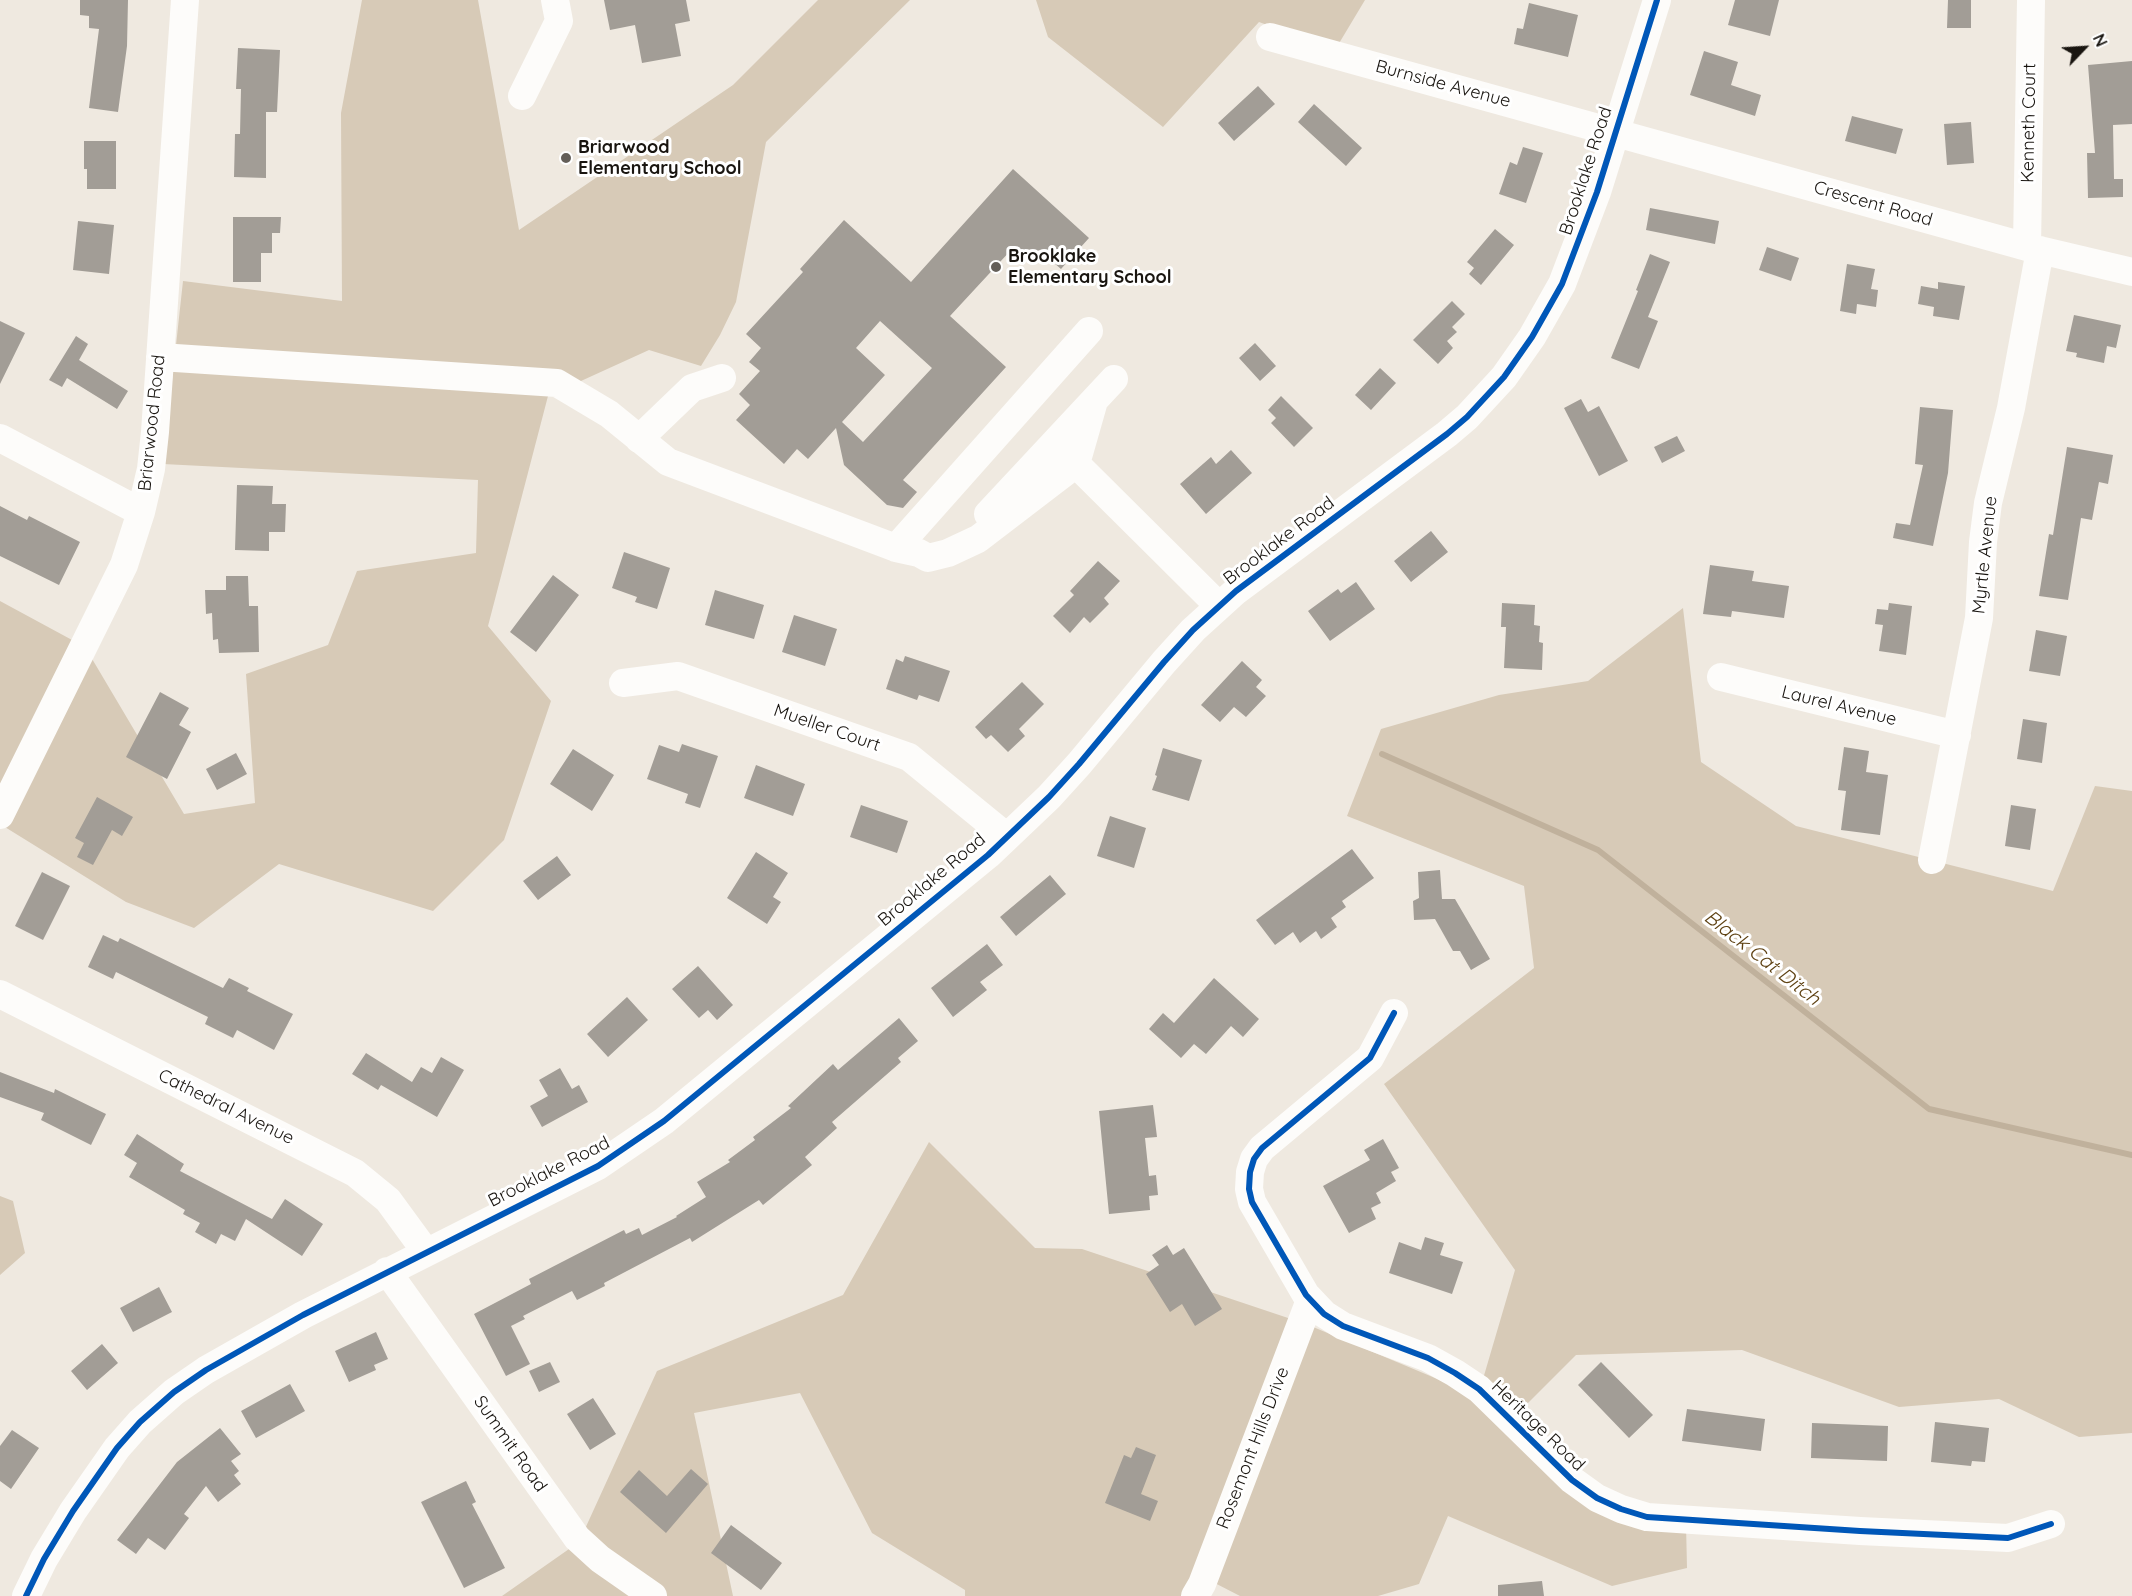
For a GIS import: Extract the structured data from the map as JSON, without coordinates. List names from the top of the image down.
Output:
{
  "streets": {
    "street": [
      "Burnside Avenue",
      "Kenneth Court",
      "Brooklake Road",
      "Crescent Road",
      "Briarwood Road",
      "Myrtle Avenue",
      "Laurel Avenue",
      "Mueller Court",
      "Cathedral Avenue",
      "Heritage Road",
      "Summit Road",
      "Rosemont Hills Drive"
    ]
  },
  "crossings": [
    ["Burnside Avenue", "Brooklake Road"],
    ["Burnside Avenue", "Crescent Road"],
    ["Kenneth Court", "Crescent Road"],
    ["Kenneth Court", "Myrtle Avenue"],
    ["Brooklake Road", "Crescent Road"],
    ["Brooklake Road", "Mueller Court"],
    ["Brooklake Road", "Cathedral Avenue"],
    ["Brooklake Road", "Summit Road"],
    ["Crescent Road", "Myrtle Avenue"],
    ["Myrtle Avenue", "Laurel Avenue"],
    ["Heritage Road", "Rosemont Hills Drive"]
  ],
  "water": ["Black Cat Ditch"],
  "places": ["Briarwood Elementary School", "Brooklake Elementary School"],
  "north": "top right"
}
